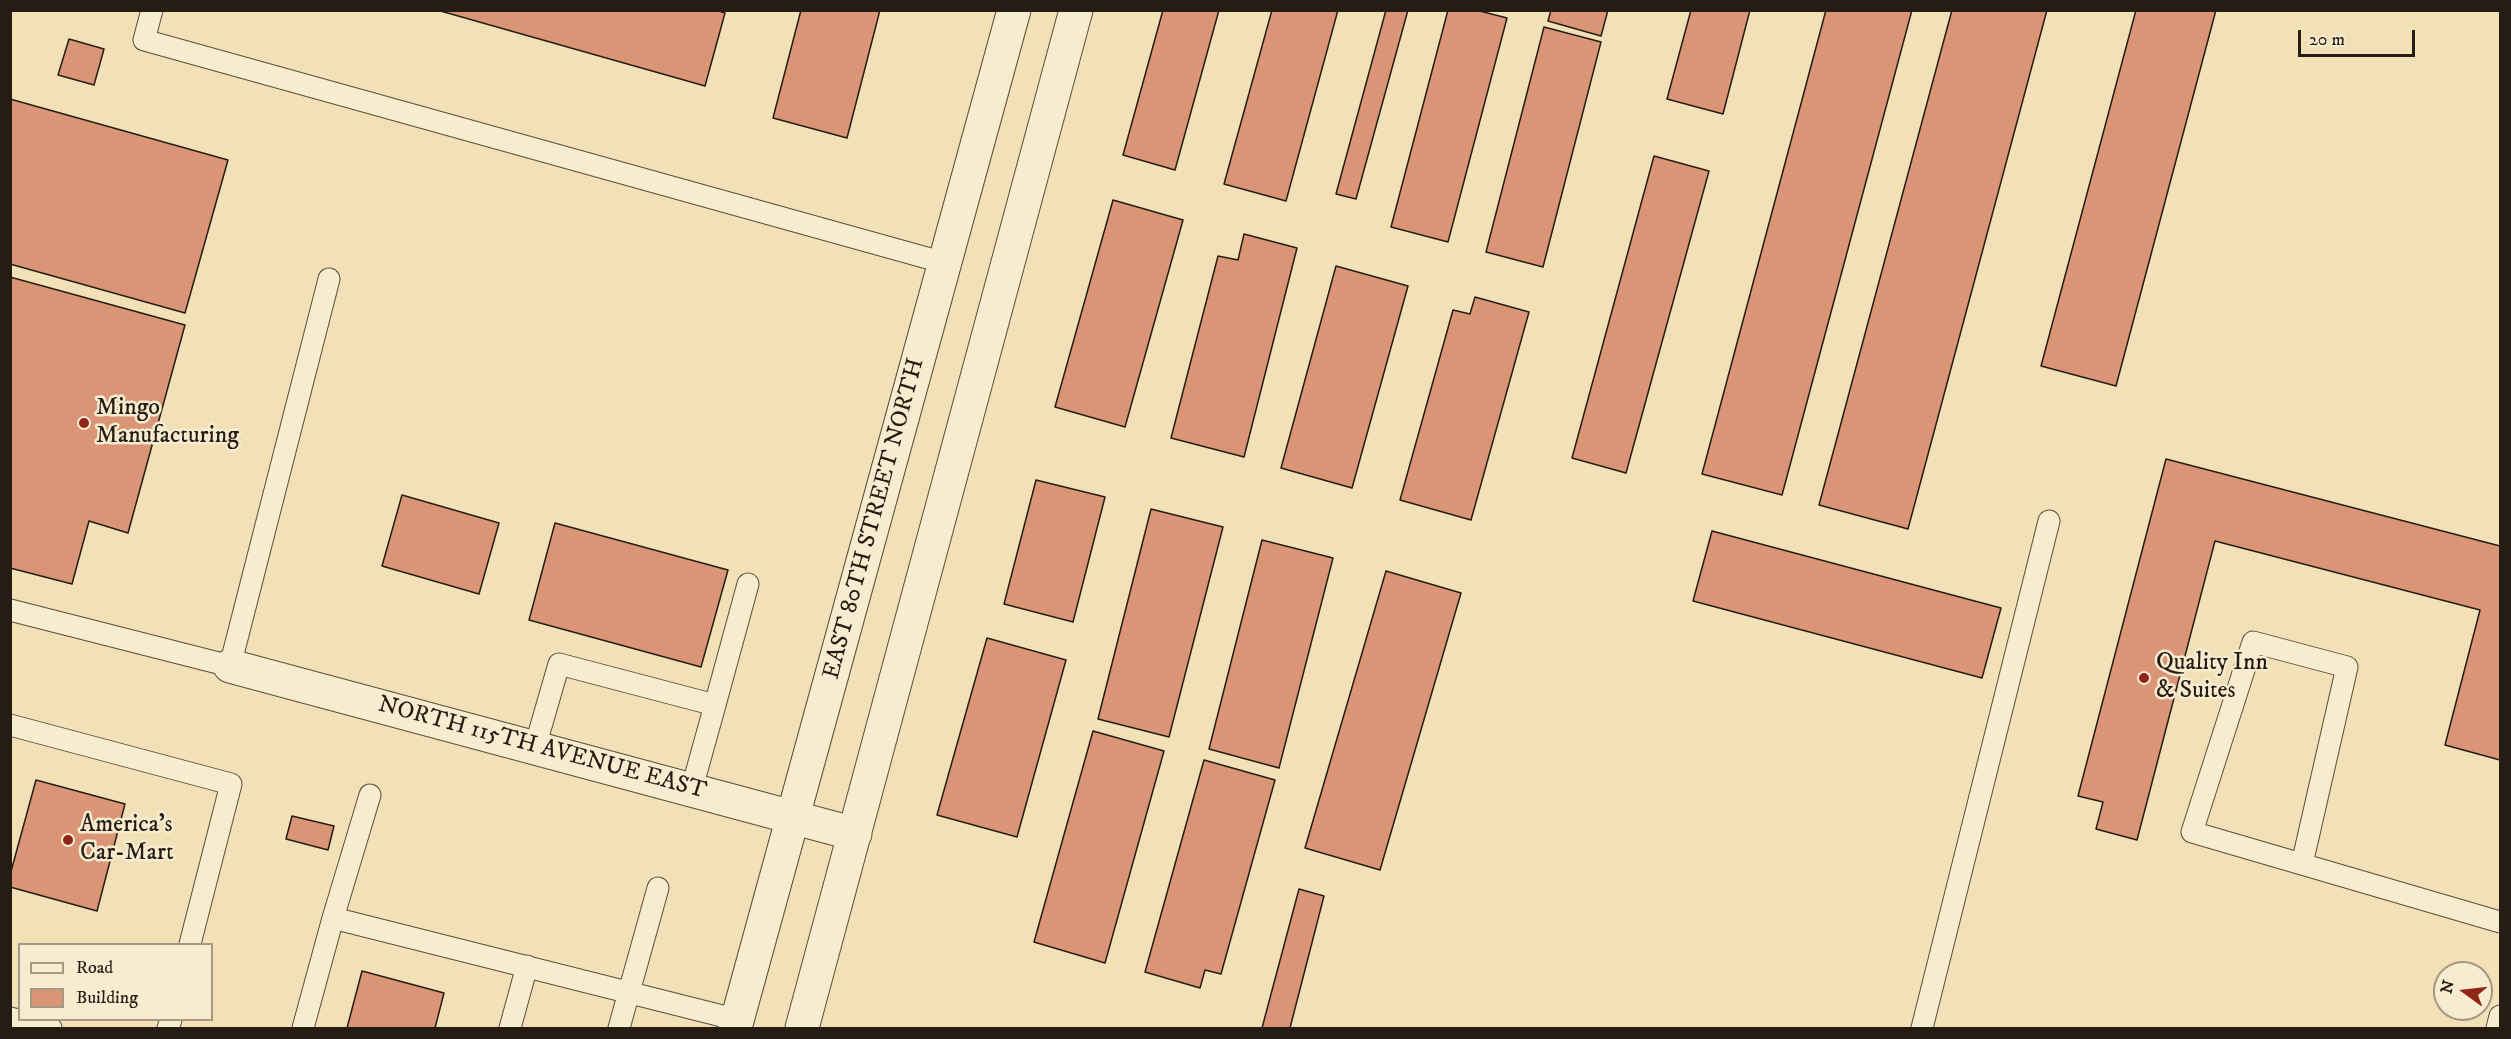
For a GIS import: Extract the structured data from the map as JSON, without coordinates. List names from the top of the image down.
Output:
{
  "streets": {
    "street": ["EAST 80TH STREET NORTH", "NORTH 115TH AVENUE EAST"]
  },
  "crossings": [
    ["EAST 80TH STREET NORTH", "NORTH 115TH AVENUE EAST"]
  ],
  "places": ["Mingo Manufacturing", "Quality Inn & Suites", "America's Car-Mart"],
  "legend": ["Road", "Building"],
  "scale_bar": "20 m",
  "north": "left"
}
